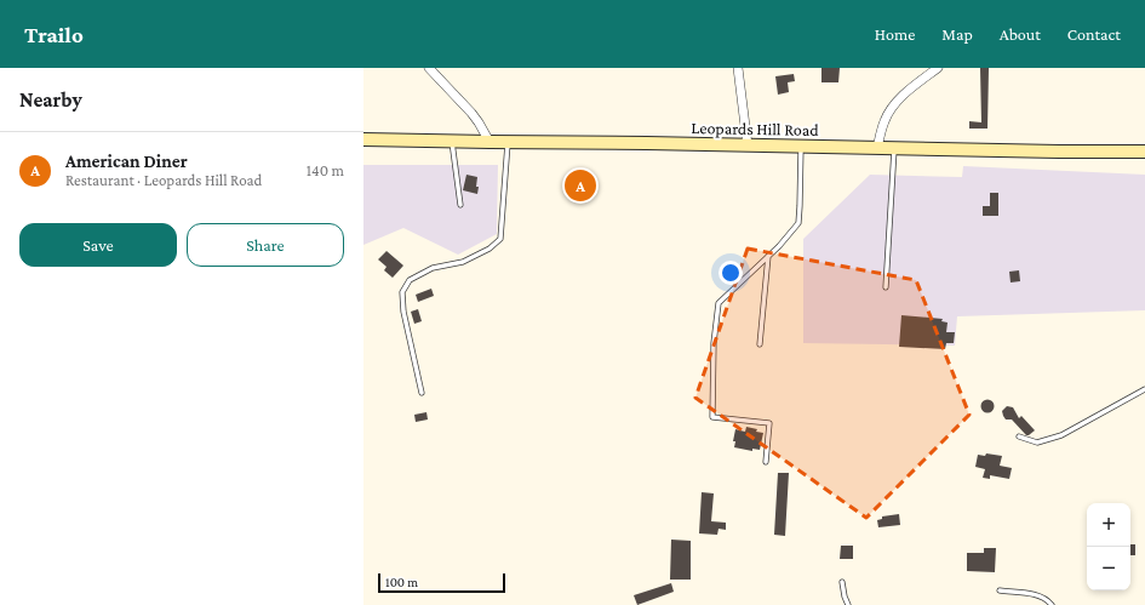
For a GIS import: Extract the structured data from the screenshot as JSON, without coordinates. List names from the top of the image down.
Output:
{
  "streets": {
    "main road": ["Leopards Hill Road"]
  },
  "scale_bar": "100 m",
  "page": {
    "header": "Trailo",
    "nav": [
      "Home",
      "Map",
      "About",
      "Contact"
    ],
    "heading": "Nearby",
    "list": [
      {
        "mark": "A",
        "name": "American Diner",
        "note": "Restaurant · Leopards Hill Road",
        "value": "140 m"
      }
    ],
    "pins": "A",
    "buttons": ["Save", "Share"],
    "map_buttons": ["+", "−"],
    "scale": "100 m"
  }
}
